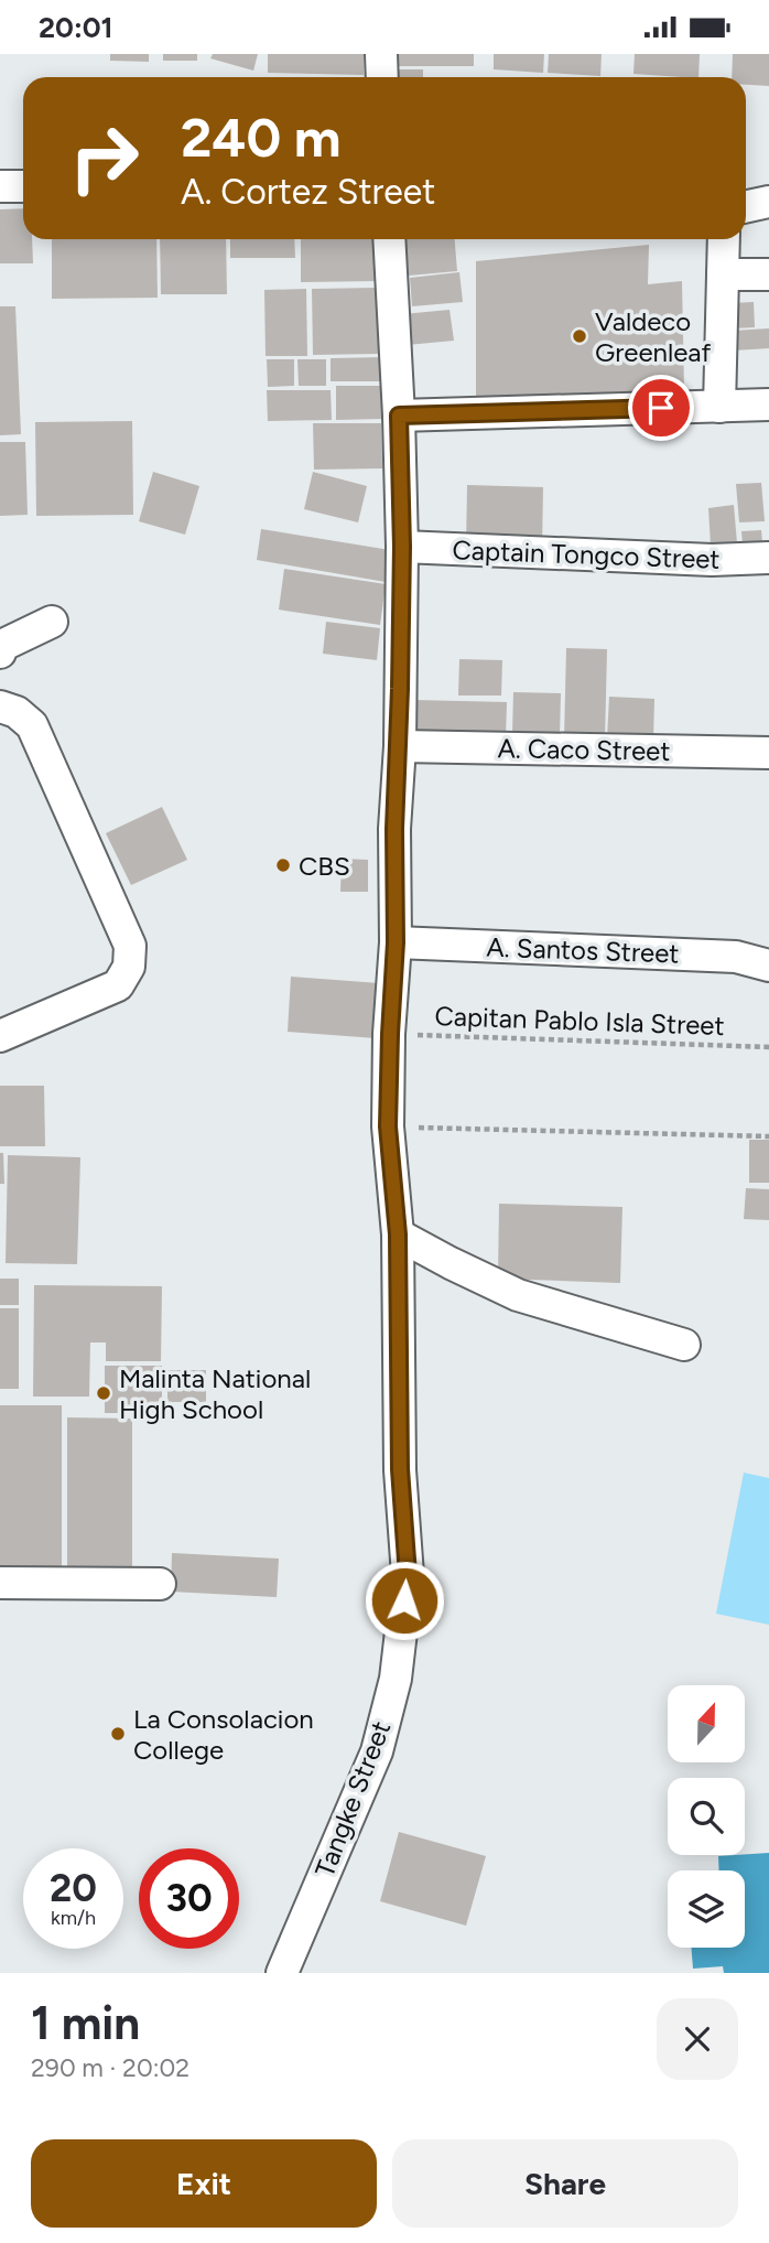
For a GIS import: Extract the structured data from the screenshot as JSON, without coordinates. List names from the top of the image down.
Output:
{
  "streets": {
    "street": [
      "Captain Tongco Street",
      "A. Caco Street",
      "A. Santos Street",
      "Tangke Street"
    ],
    "path": ["Capitan Pablo Isla Street"]
  },
  "crossings": [
    ["Captain Tongco Street", "Tangke Street"],
    ["A. Caco Street", "Tangke Street"],
    ["A. Santos Street", "Tangke Street"],
    ["Capitan Pablo Isla Street", "Tangke Street"]
  ],
  "places": [
    "Valdeco Greenleaf",
    "CBS",
    "Malinta National High School",
    "La Consolacion College"
  ],
  "north": "top",
  "page": {
    "status": "20:01",
    "turn": ["240 m", "A. Cortez Street"],
    "speed": "20 km/h",
    "limit": "30",
    "heading": ["1 min", "290 m · 20:02"],
    "buttons": ["Exit", "Share"]
  }
}
